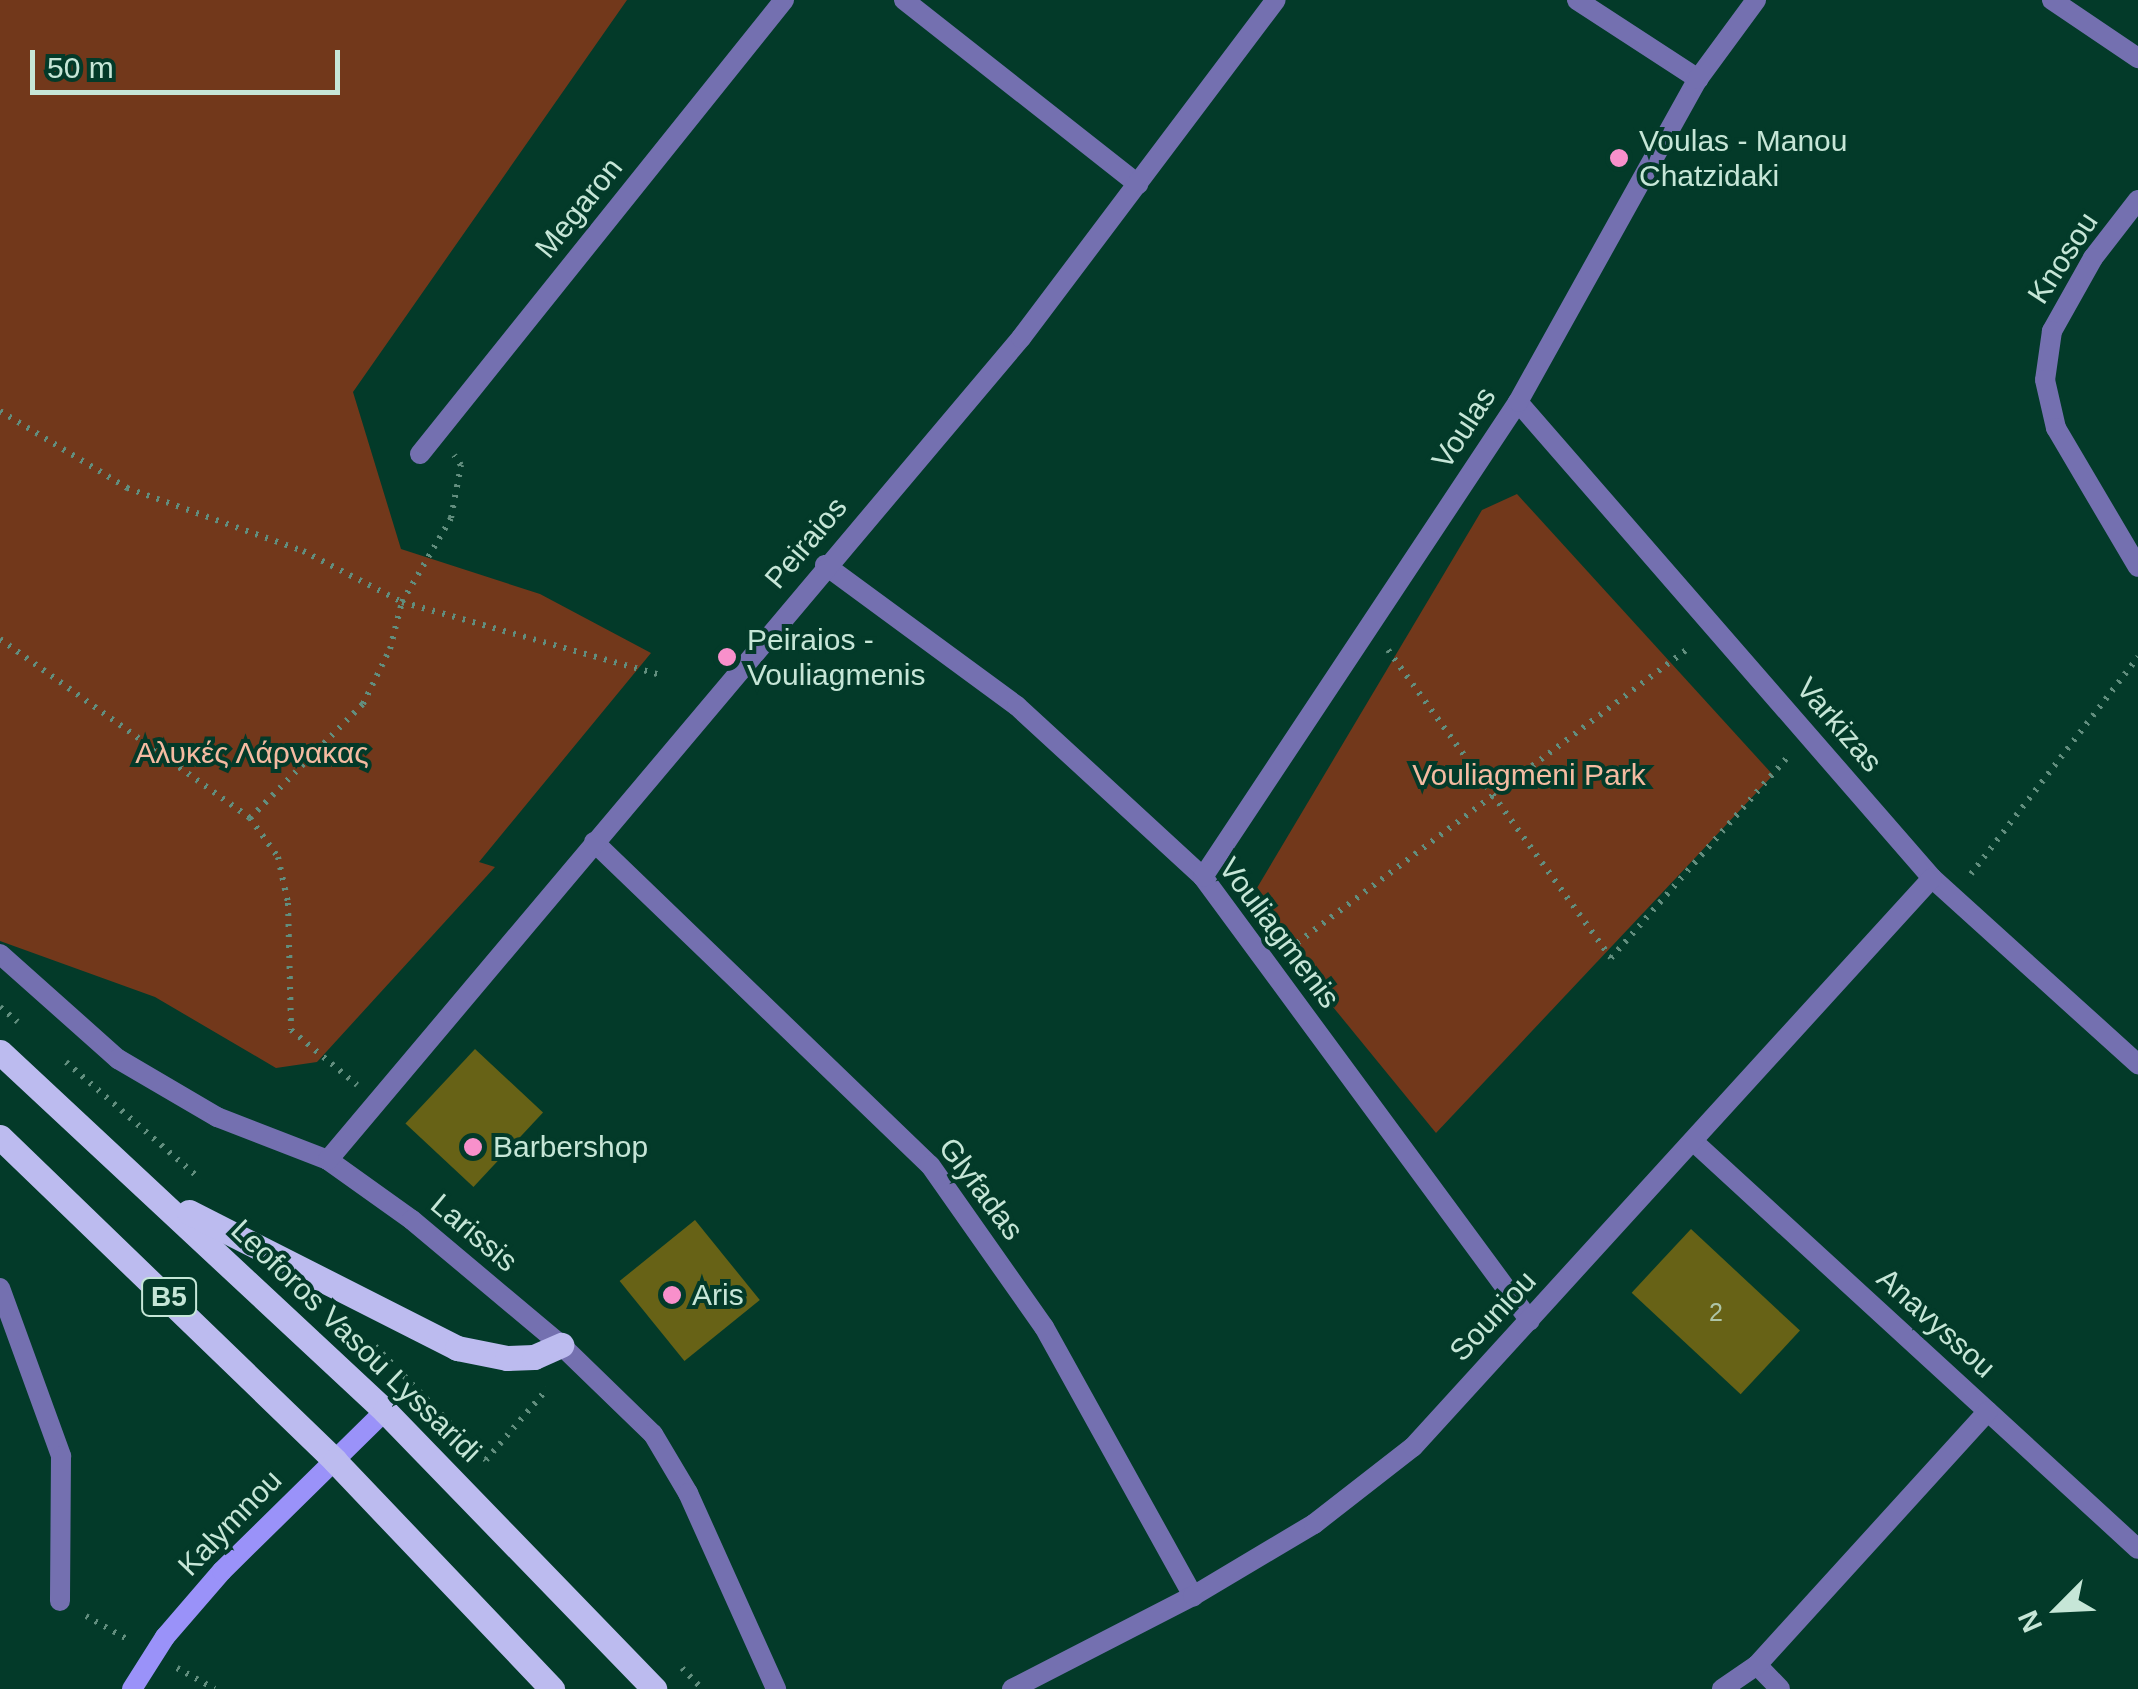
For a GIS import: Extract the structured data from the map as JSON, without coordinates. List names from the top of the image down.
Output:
{
  "streets": {
    "main road": ["B5", "Leoforos Vasou Lyssaridi"],
    "street": [
      "Megaron",
      "Knosou",
      "Voulas",
      "Peiraios",
      "Varkizas",
      "Vouliagmenis",
      "Glyfadas",
      "Larissis",
      "Souniou",
      "Anavyssou",
      "Kalymnou"
    ]
  },
  "crossings": [
    ["Voulas", "Varkizas"],
    ["Voulas", "Vouliagmenis"],
    ["Peiraios", "Vouliagmenis"],
    ["Peiraios", "Glyfadas"],
    ["Peiraios", "Larissis"],
    ["Varkizas", "Souniou"],
    ["Vouliagmenis", "Souniou"],
    ["Glyfadas", "Souniou"],
    ["B5", "Kalymnou"],
    ["Souniou", "Anavyssou"],
    ["Leoforos Vasou Lyssaridi", "Kalymnou"]
  ],
  "parks": ["Αλυκές Λάρνακας", "Vouliagmeni Park"],
  "places": [
    "Voulas - Manou Chatzidaki",
    "Peiraios - Vouliagmenis",
    "Barbershop",
    "Aris"
  ],
  "house_numbers": ["2"],
  "scale_bar": "50 m",
  "north": "bottom left"
}
